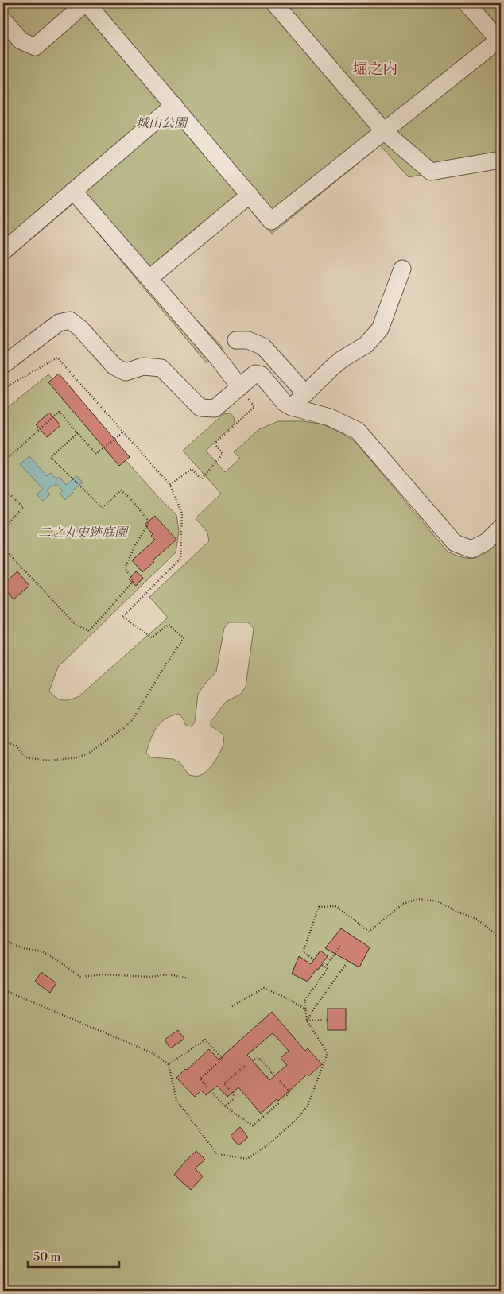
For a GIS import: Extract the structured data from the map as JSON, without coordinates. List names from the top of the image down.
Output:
{
  "districts": ["堀之内"],
  "parks": ["城山公園", "二之丸史跡庭園"],
  "scale_bar": "50 m"
}
